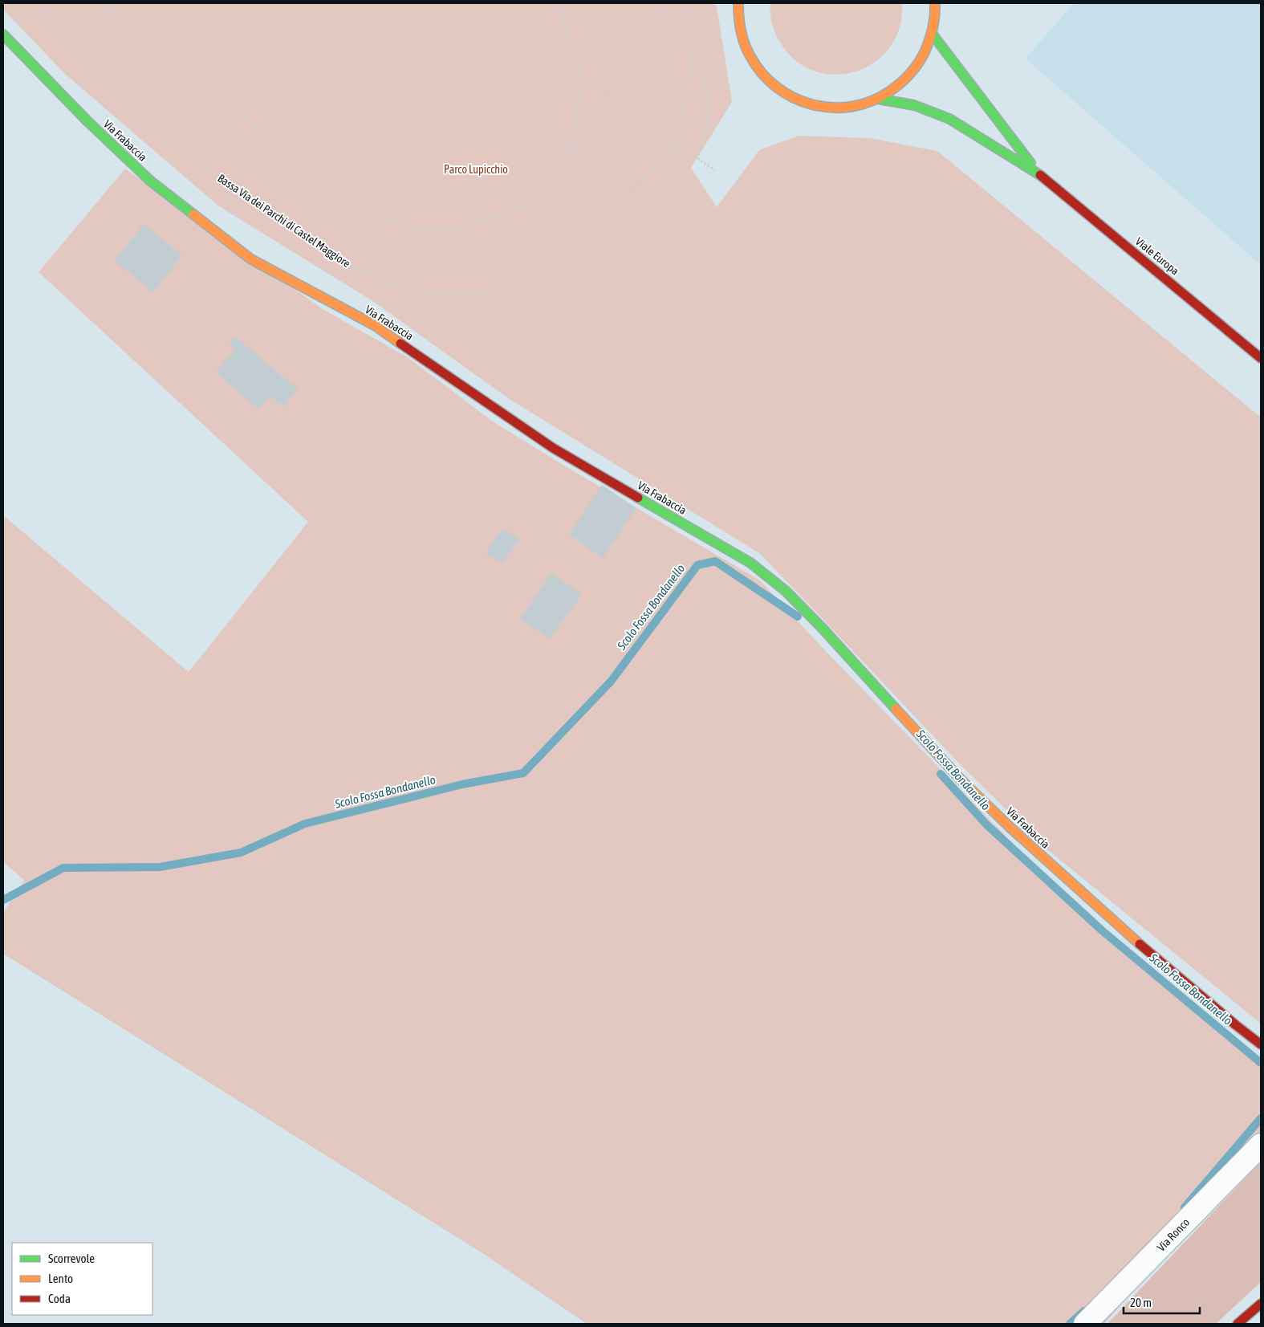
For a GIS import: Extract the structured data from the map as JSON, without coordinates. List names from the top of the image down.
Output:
{
  "streets": {
    "street": ["Via Frabaccia", "Viale Europa", "Via Ronco"],
    "path": ["Bassa Via dei Parchi di Castel Maggiore"]
  },
  "water": ["Scolo Fossa Bondanello"],
  "parks": ["Parco Lupicchio"],
  "legend": ["Scorrevole", "Lento", "Coda"],
  "scale_bar": "20 m"
}
